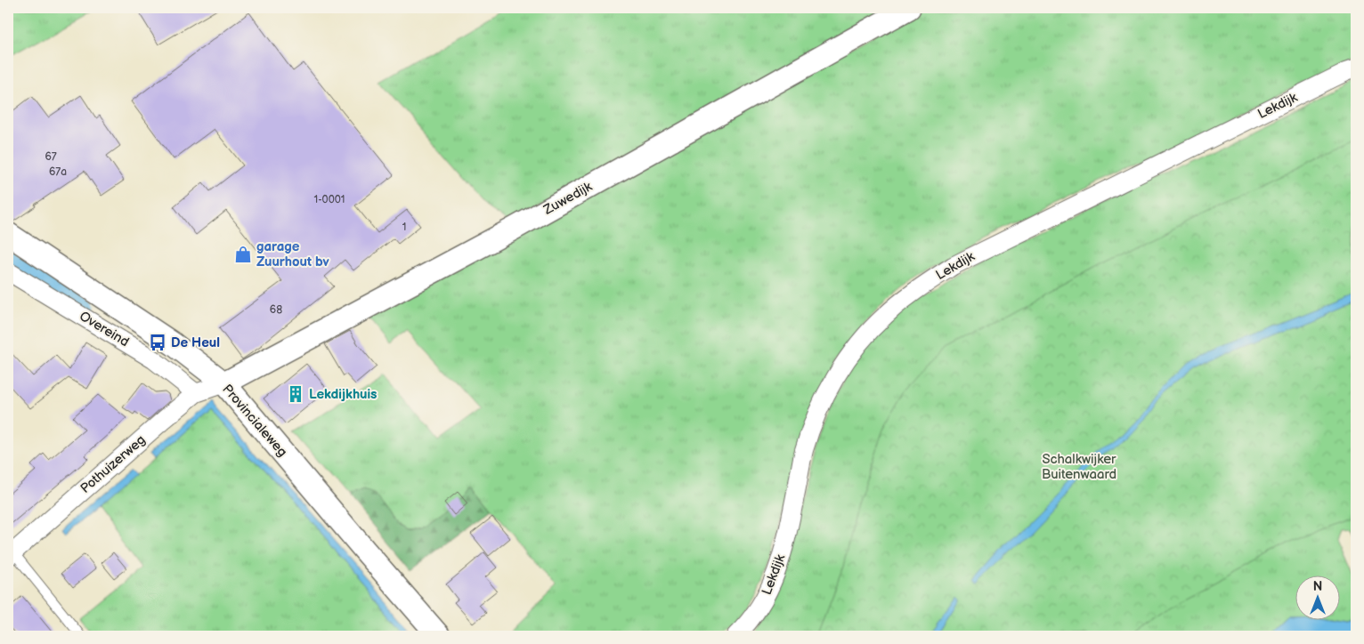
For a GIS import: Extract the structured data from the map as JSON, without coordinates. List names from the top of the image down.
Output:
{
  "streets": {
    "street": [
      "Lekdijk",
      "Zuwedijk",
      "Overeind",
      "Provincialeweg",
      "Pothuizerweg"
    ]
  },
  "crossings": [
    ["Zuwedijk", "Provincialeweg"],
    ["Zuwedijk", "Pothuizerweg"],
    ["Overeind", "Pothuizerweg"],
    ["Provincialeweg", "Pothuizerweg"]
  ],
  "parks": ["Schalkwijker Buitenwaard"],
  "places": {
    "shop": ["garage Zuurhout bv"],
    "bus stop": ["De Heul"],
    "building": ["Lekdijkhuis"]
  },
  "house_numbers": [
    "67",
    "67a",
    "1-0001",
    "1",
    "68"
  ],
  "north": "top"
}
